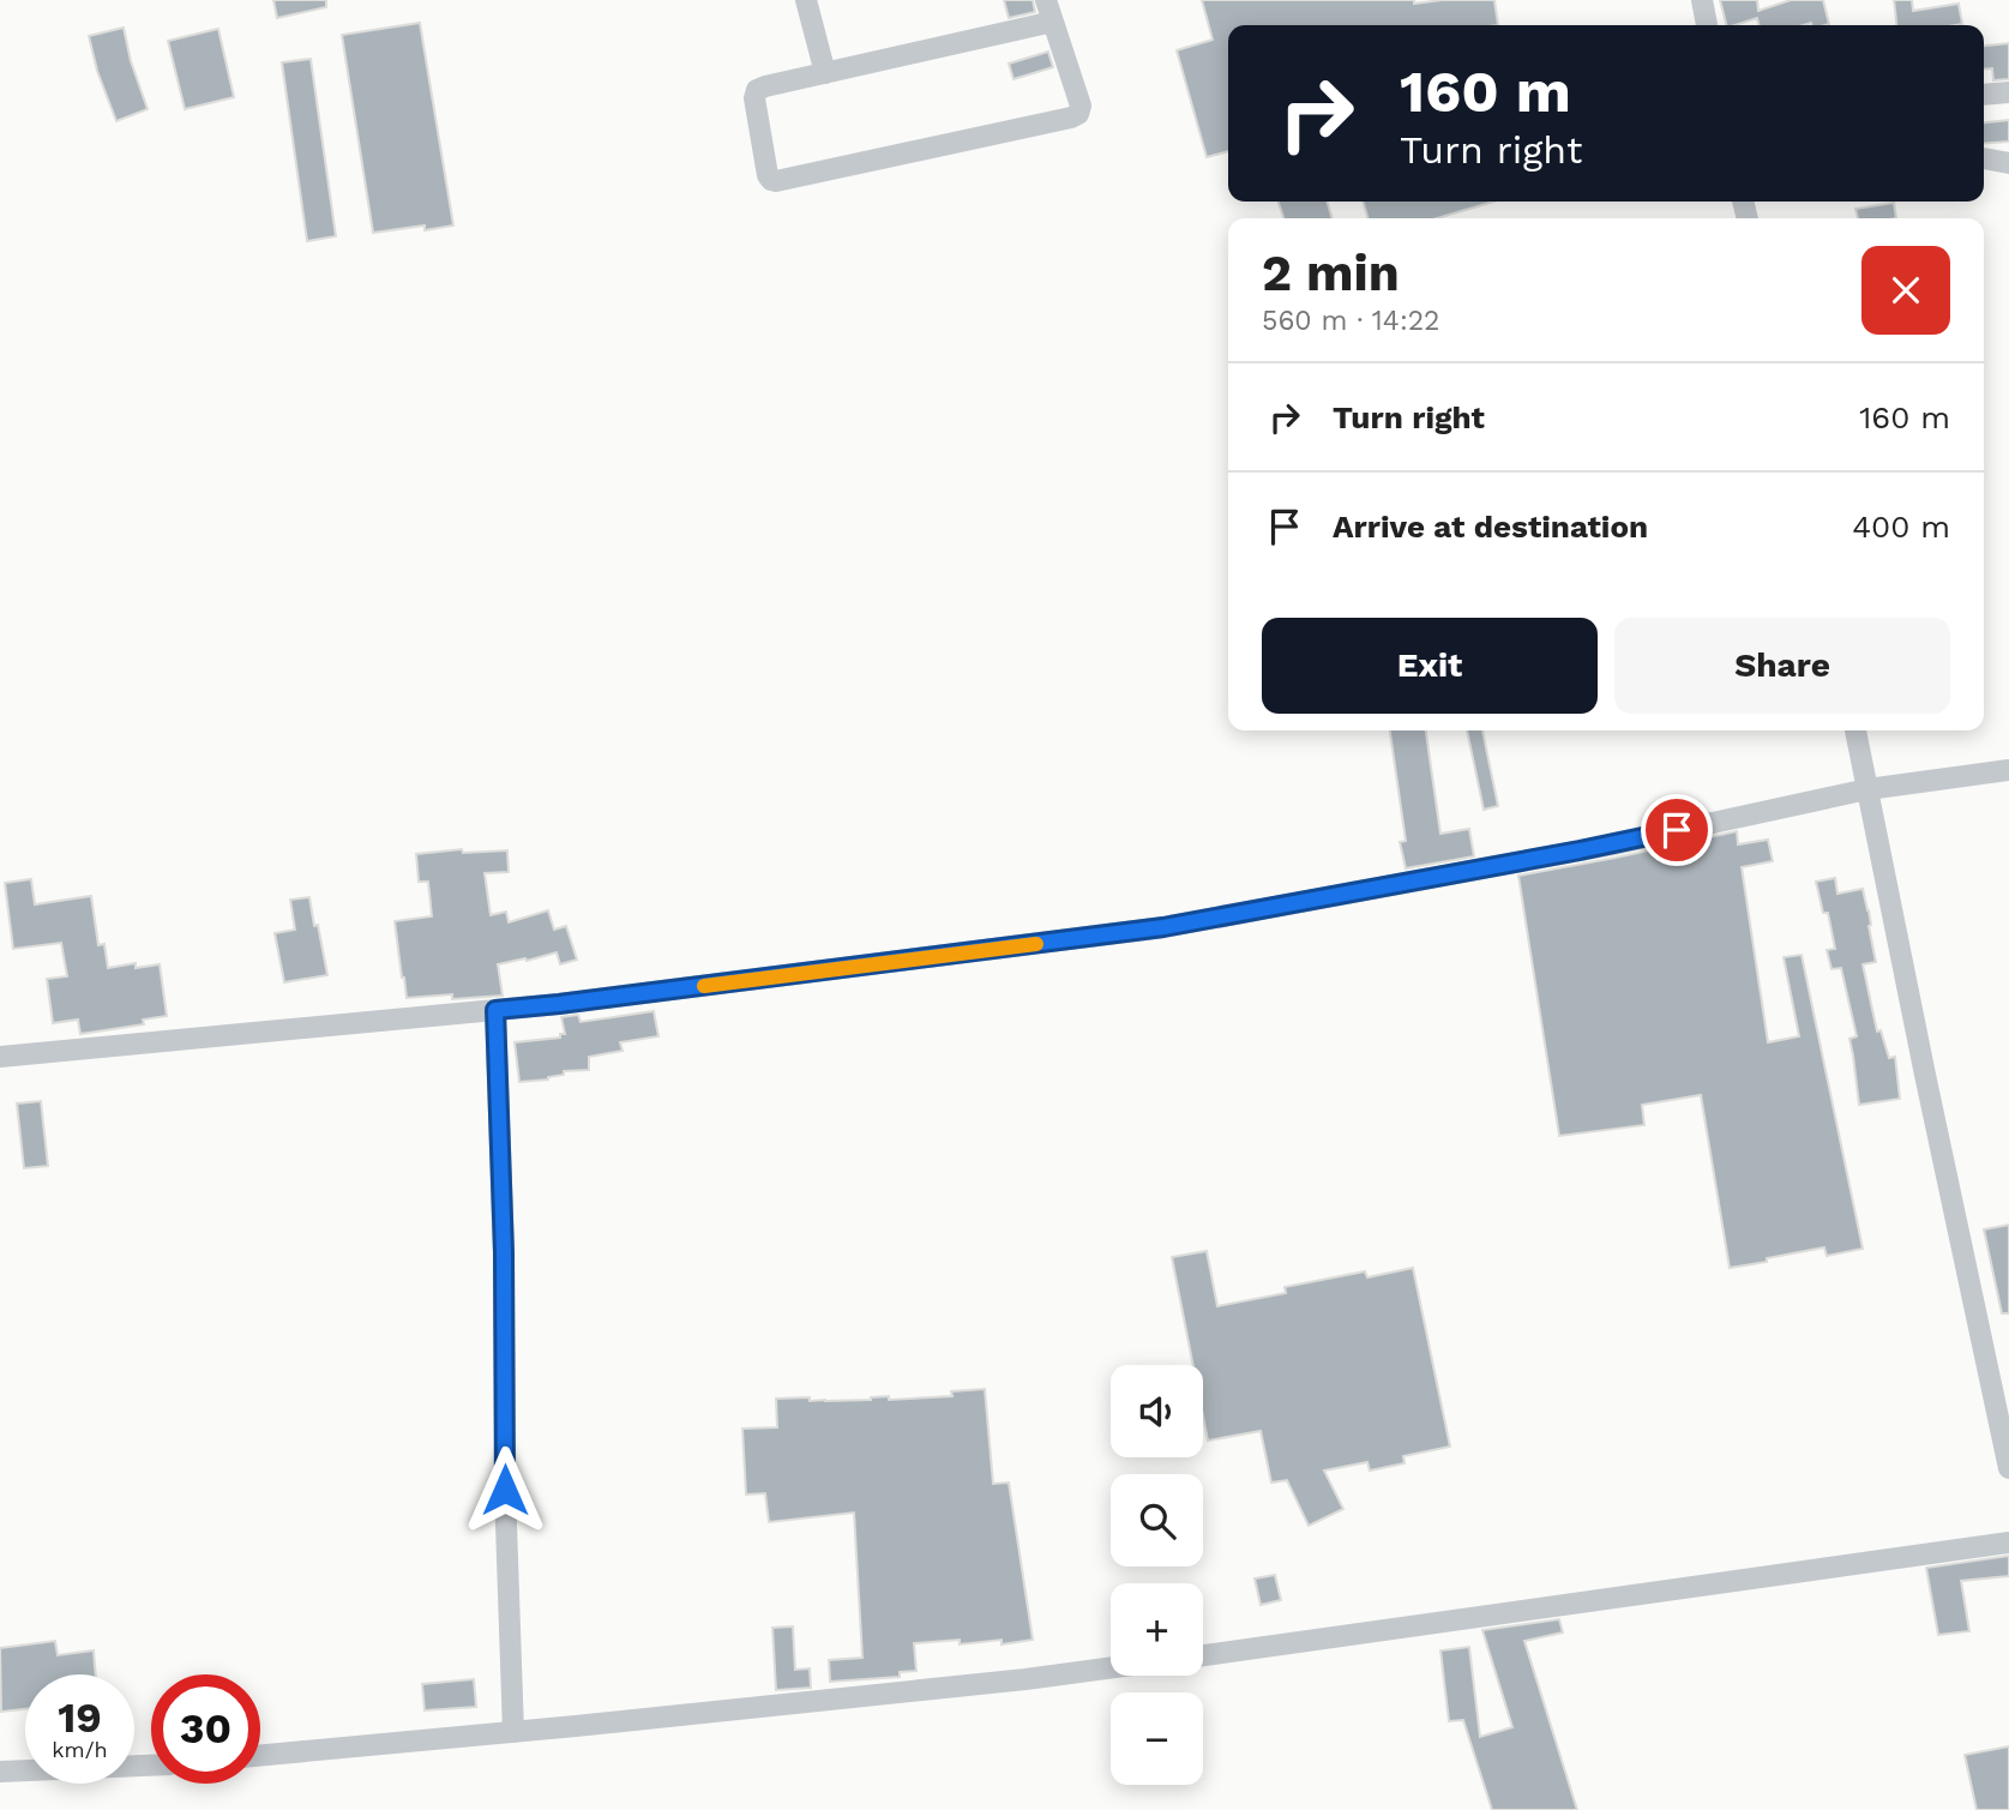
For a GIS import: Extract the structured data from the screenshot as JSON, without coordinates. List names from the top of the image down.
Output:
{
  "page": {
    "turn": ["160 m", "Turn right"],
    "heading": ["2 min", "560 m · 14:22"],
    "list": [
      {
        "name": "Turn right",
        "value": "160 m"
      },
      {
        "name": "Arrive at destination",
        "value": "400 m"
      }
    ],
    "buttons": ["Exit", "Share"],
    "map_buttons": ["+", "−"],
    "speed": "19 km/h",
    "limit": "30"
  }
}
